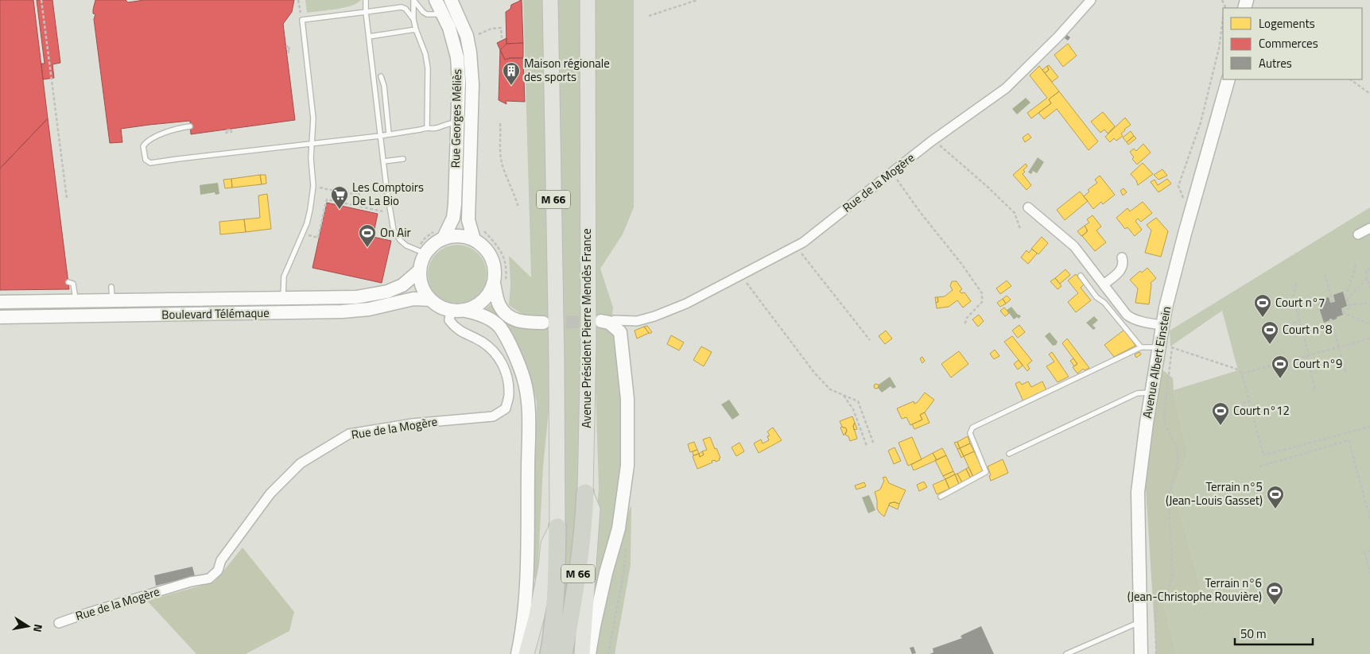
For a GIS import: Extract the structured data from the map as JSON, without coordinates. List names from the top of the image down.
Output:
{
  "streets": {
    "highway": ["M 66", "Avenue Président Pierre Mendès France"],
    "main road": ["Rue Georges Méliès", "Boulevard Télémaque", "Avenue Albert Einstein"],
    "street": ["Rue de la Mogère"]
  },
  "crossings": [
    ["Rue Georges Méliès", "Rue de la Mogère"],
    ["Rue Georges Méliès", "Boulevard Télémaque"],
    ["Rue de la Mogère", "Boulevard Télémaque"],
    ["M 66", "Avenue Président Pierre Mendès France"]
  ],
  "places": {
    "building": ["Maison régionale des sports"],
    "supermarket": ["Les Comptoirs De La Bio"],
    "sports": [
      "On Air",
      "Court n°7",
      "Court n°8",
      "Court n°9",
      "Court n°12",
      "Terrain n°5 (Jean-Louis Gasset)",
      "Terrain n°6 (Jean-Christophe Rouvière)"
    ]
  },
  "legend": ["Logements", "Commerces", "Autres"],
  "scale_bar": "50 m",
  "north": "right"
}
